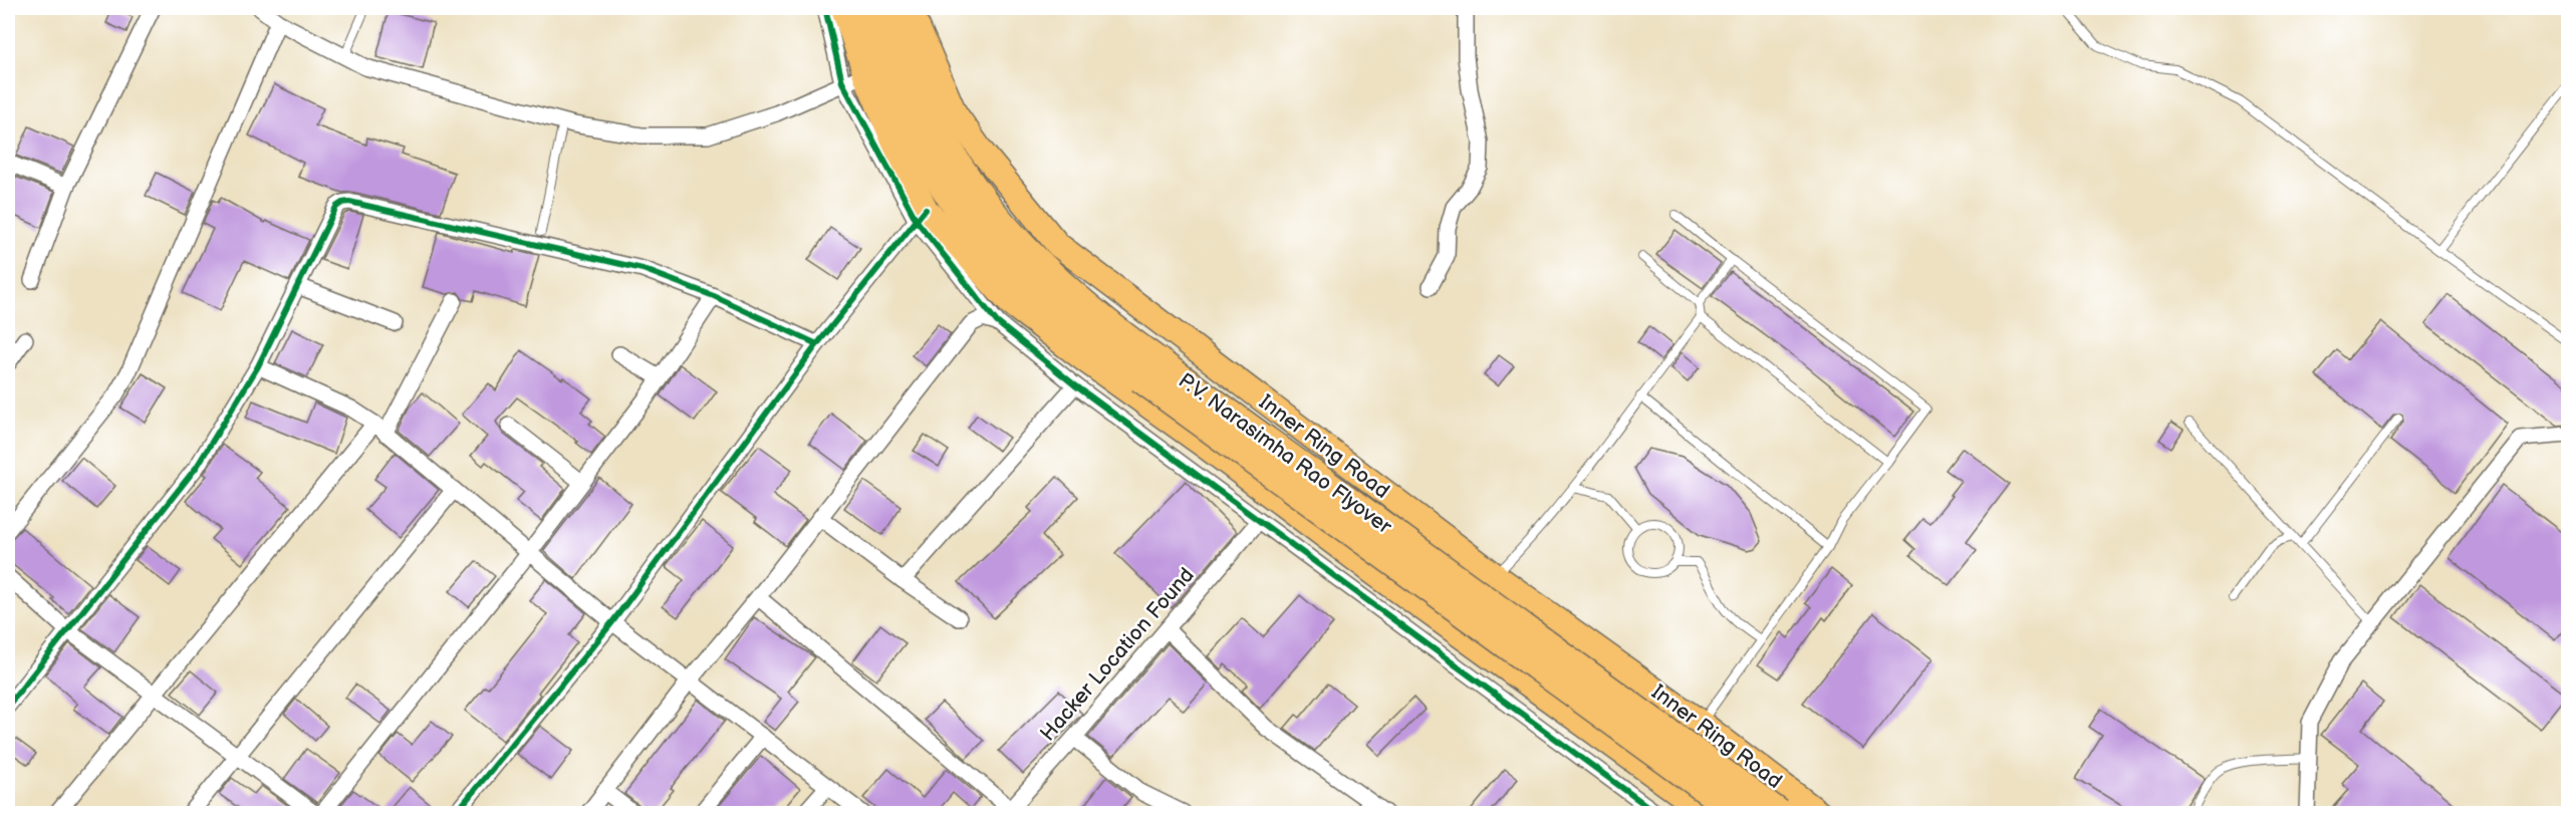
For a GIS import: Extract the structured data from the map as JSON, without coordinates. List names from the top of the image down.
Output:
{
  "streets": {
    "highway": ["P.V. Narasimha Rao Flyover"],
    "main road": ["Inner Ring Road"],
    "street": ["Hacker Location Found"]
  }
}
